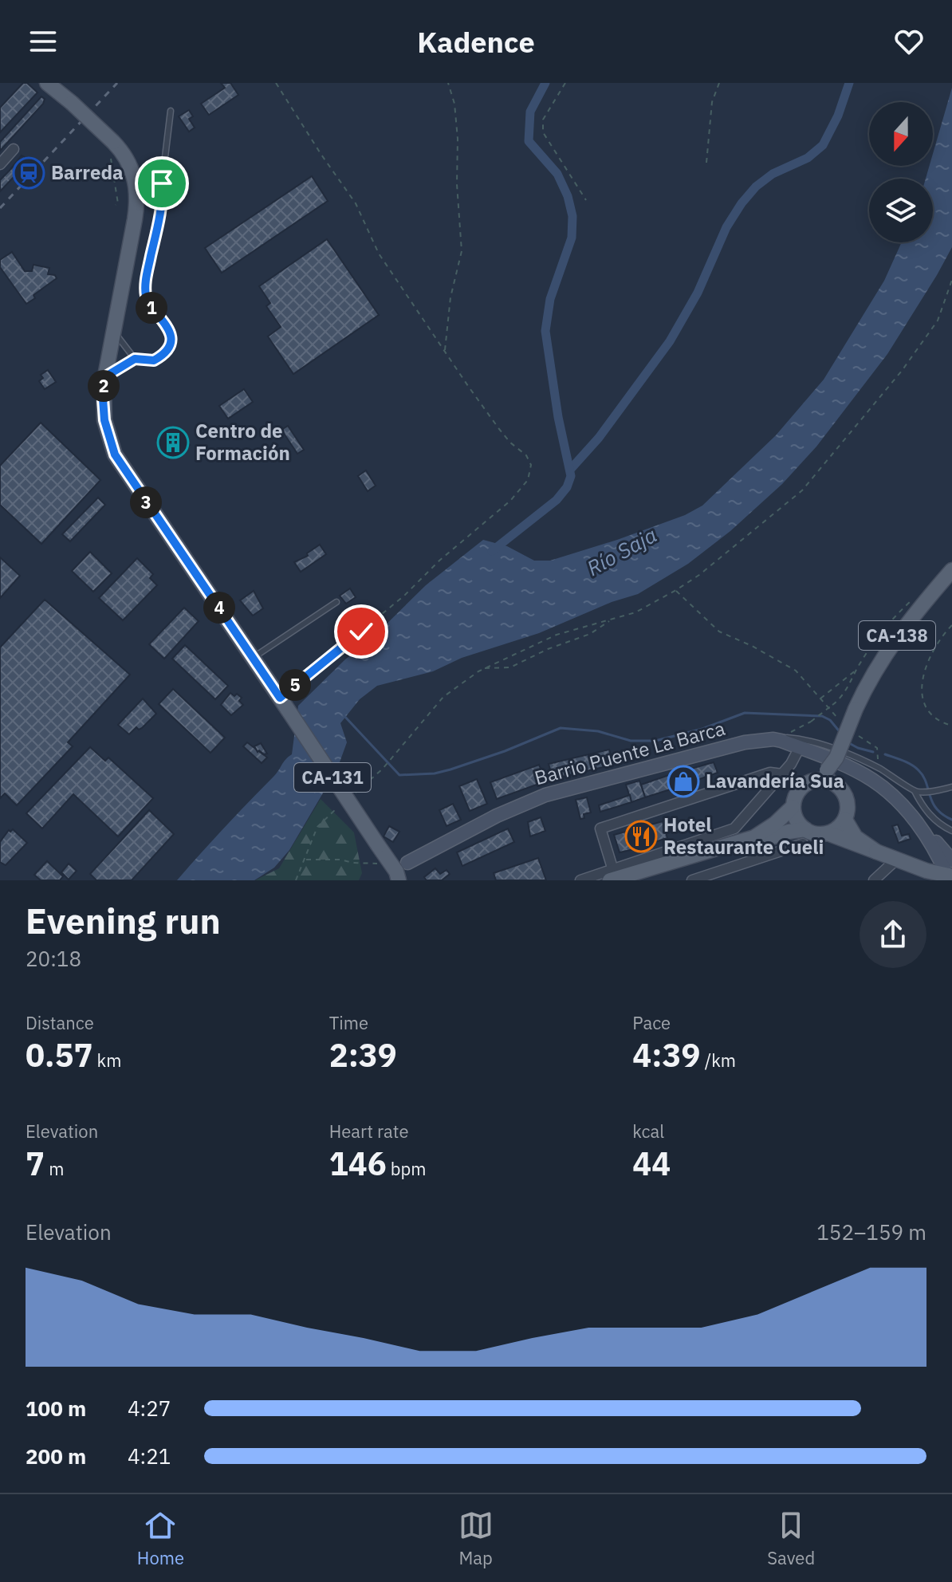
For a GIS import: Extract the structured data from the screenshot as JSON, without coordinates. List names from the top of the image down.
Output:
{
  "streets": {
    "main road": ["CA-138", "CA-131"],
    "street": ["Barrio Puente La Barca"]
  },
  "crossings": [
    ["Barrio Puente La Barca", "CA-131"]
  ],
  "water": ["Río Saja"],
  "places": {
    "station": ["Barreda"],
    "building": ["Centro de Formación"],
    "shop": ["Lavandería Sua"],
    "restaurant": ["Hotel Restaurante Cueli"]
  },
  "north": "bottom",
  "page": {
    "header": "Kadence",
    "pins": [
      "1",
      "2",
      "3",
      "4",
      "5"
    ],
    "heading": ["Evening run", "20:18"],
    "stats": [
      ["Distance", "0.57 km"],
      ["Time", "2:39"],
      ["Pace", "4:39 /km"],
      ["Elevation", "7 m"],
      ["Heart rate", "146 bpm"],
      ["kcal", "44"]
    ],
    "chart": ["Elevation", "152–159 m"],
    "list": [
      {
        "name": "100 m",
        "note": "4:27"
      },
      {
        "name": "200 m",
        "note": "4:21"
      }
    ],
    "tabs": ["Home", "Map", "Saved"]
  }
}
